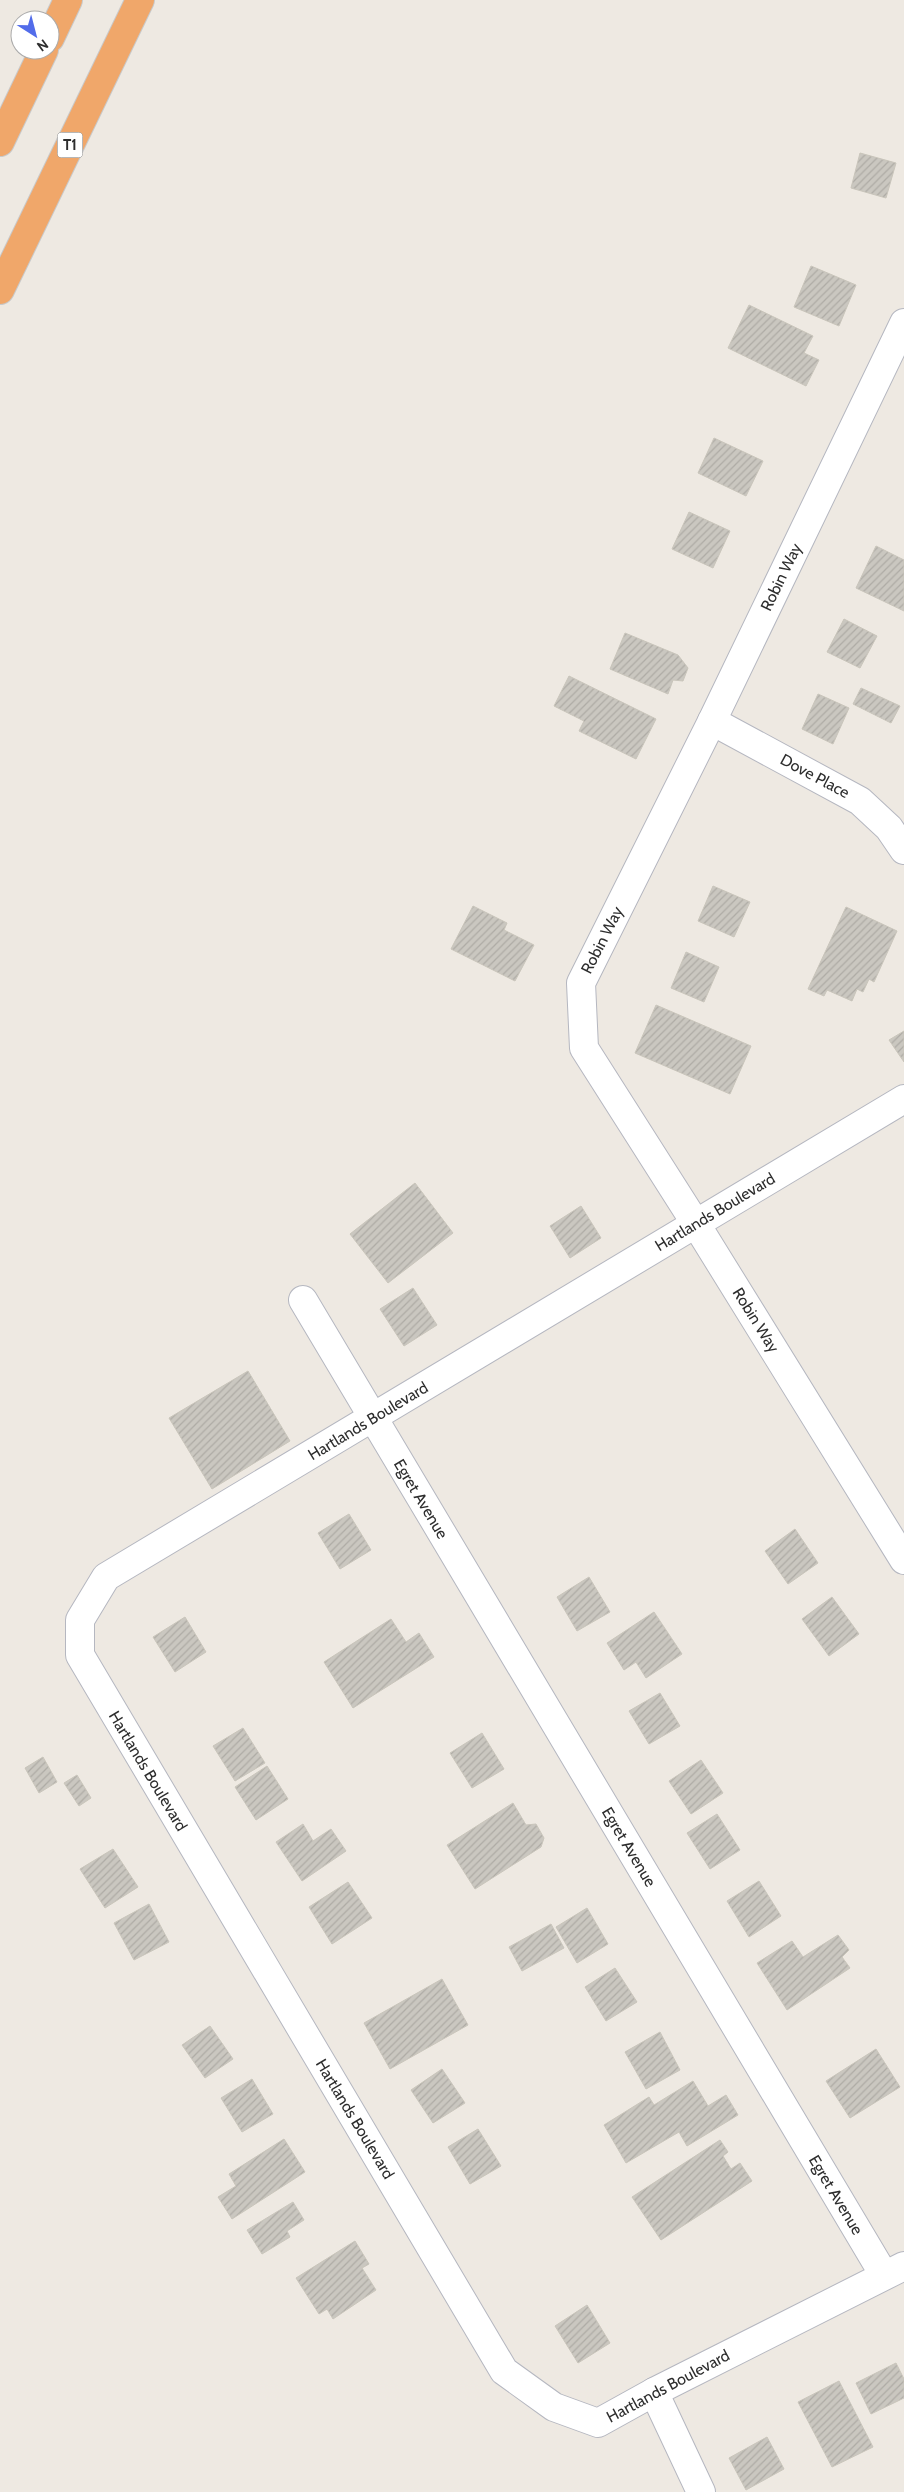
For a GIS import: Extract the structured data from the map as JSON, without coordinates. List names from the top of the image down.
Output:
{
  "streets": {
    "highway": ["T1"],
    "street": [
      "Robin Way",
      "Dove Place",
      "Hartlands Boulevard",
      "Egret Avenue"
    ]
  },
  "crossings": [
    ["Robin Way", "Dove Place"],
    ["Robin Way", "Hartlands Boulevard"],
    ["Hartlands Boulevard", "Egret Avenue"]
  ],
  "north": "bottom right"
}
